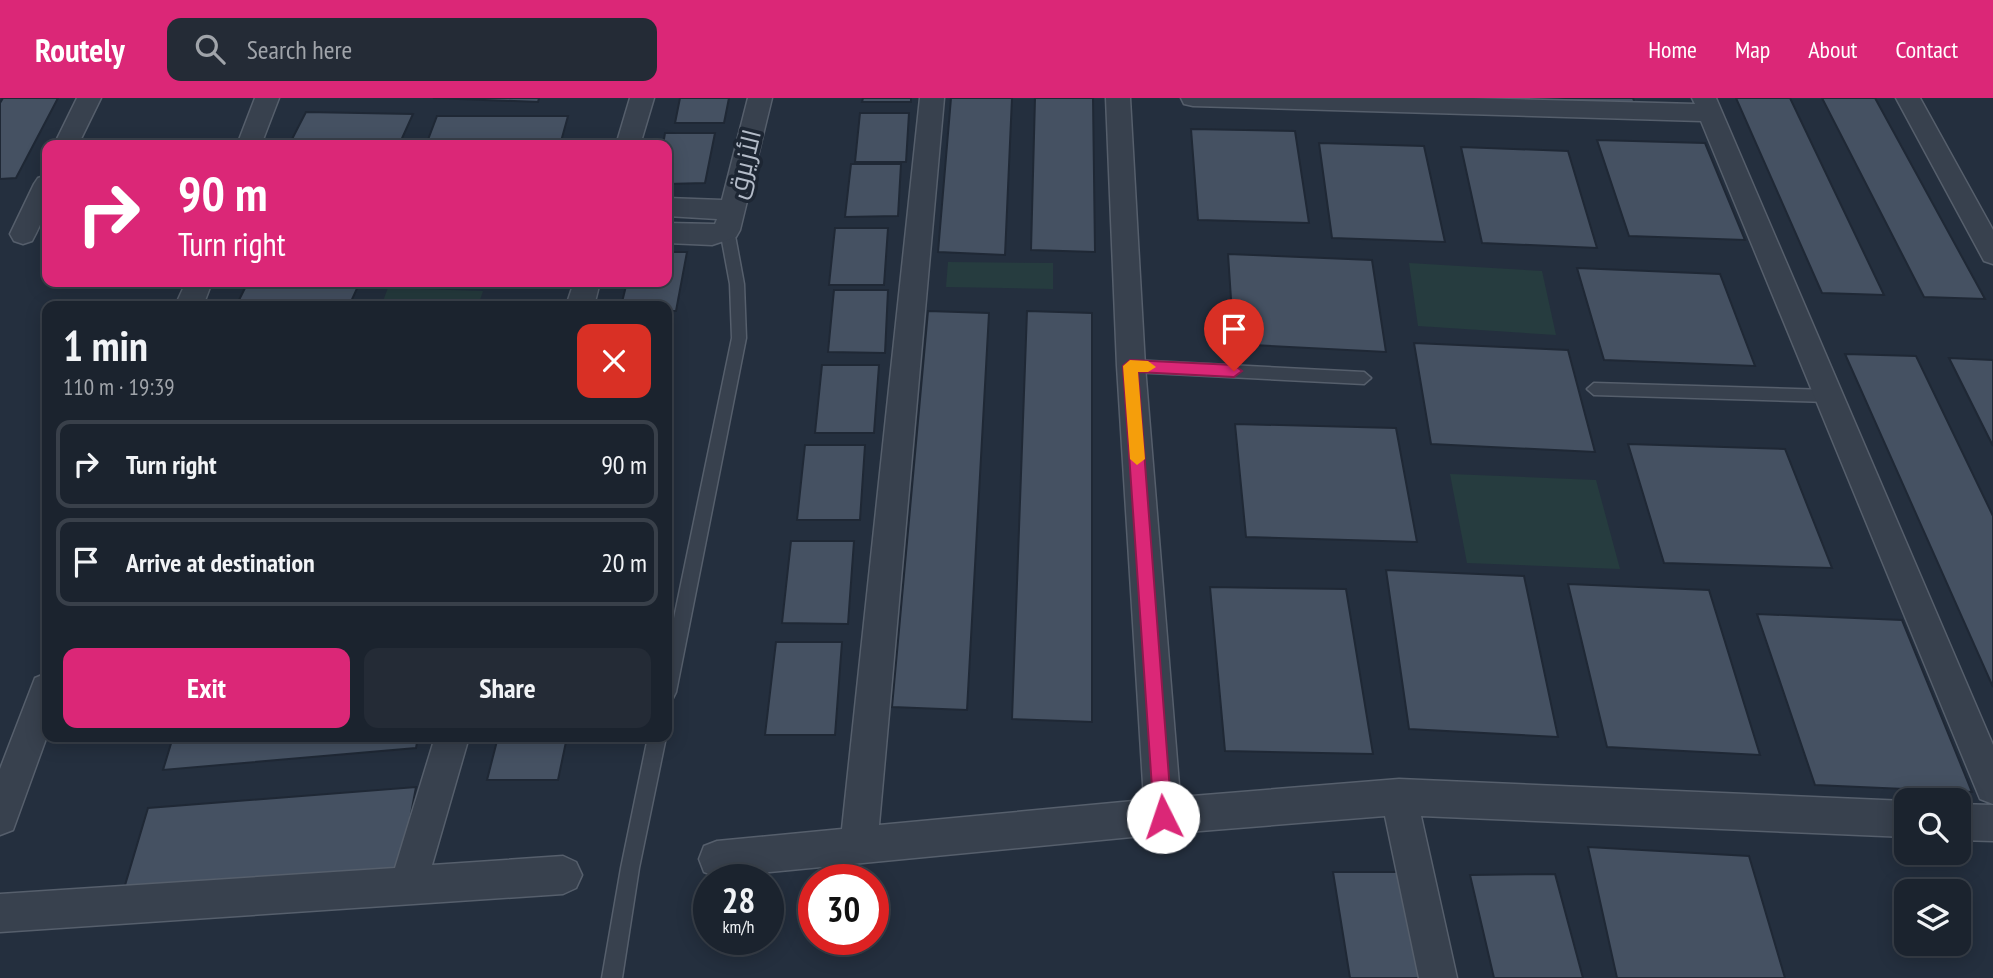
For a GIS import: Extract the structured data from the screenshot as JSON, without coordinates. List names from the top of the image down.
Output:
{
  "streets": {
    "street": ["الأزيرق"]
  },
  "page": {
    "header": "Routely",
    "search": "Search here",
    "nav": [
      "Home",
      "Map",
      "About",
      "Contact"
    ],
    "turn": ["90 m", "Turn right"],
    "heading": ["1 min", "110 m · 19:39"],
    "list": [
      {
        "name": "Turn right",
        "value": "90 m"
      },
      {
        "name": "Arrive at destination",
        "value": "20 m"
      }
    ],
    "buttons": ["Exit", "Share"],
    "speed": "28 km/h",
    "limit": "30"
  }
}
